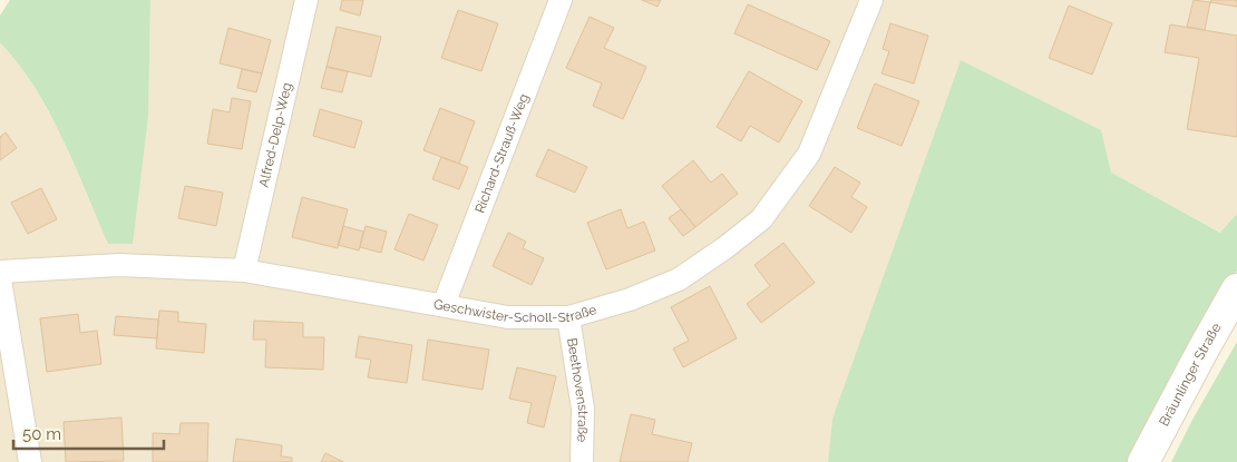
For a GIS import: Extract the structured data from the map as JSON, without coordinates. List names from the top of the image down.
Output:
{
  "streets": {
    "main road": ["Bräunlinger Straße"],
    "street": [
      "Alfred-Delp-Weg",
      "Richard-Strauß-Weg",
      "Geschwister-Scholl-Straße",
      "Beethovenstraße"
    ]
  },
  "crossings": [
    ["Alfred-Delp-Weg", "Geschwister-Scholl-Straße"],
    ["Richard-Strauß-Weg", "Geschwister-Scholl-Straße"],
    ["Geschwister-Scholl-Straße", "Beethovenstraße"]
  ],
  "scale_bar": "50 m"
}
